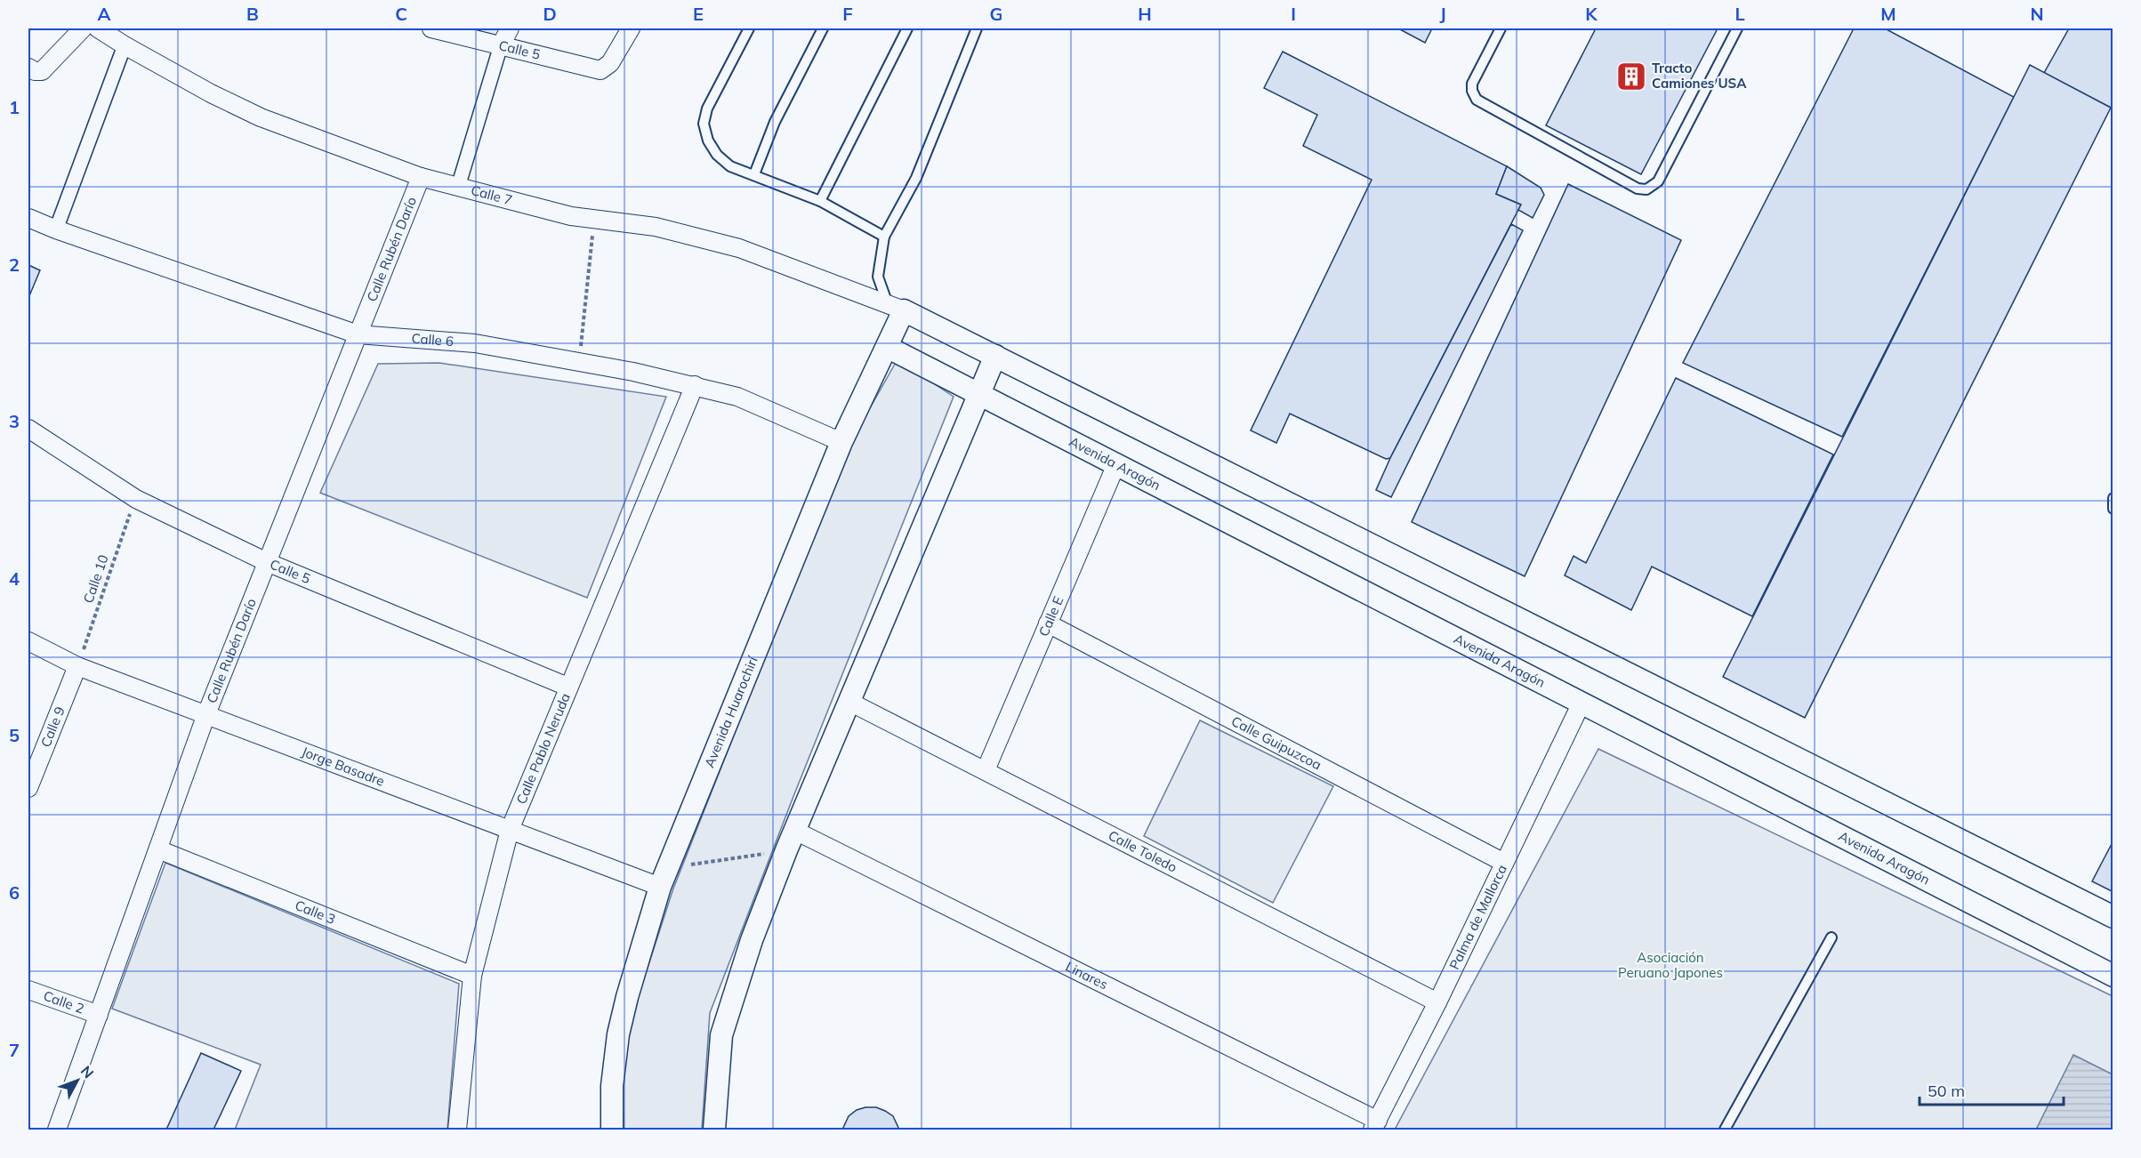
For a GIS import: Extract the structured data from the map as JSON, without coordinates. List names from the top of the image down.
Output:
{
  "streets": {
    "street": [
      "Calle 5",
      "Calle 7",
      "Calle Rubén Darío",
      "Calle 6",
      "Avenida Aragón",
      "Calle E",
      "Avenida Huarochirí",
      "Calle 9",
      "Calle Guipuzcoa",
      "Calle Pablo Neruda",
      "Jorge Basadre",
      "Calle Toledo",
      "Calle 3",
      "Palma de Mallorca",
      "Linares",
      "Calle 2"
    ],
    "path": ["Calle 10"]
  },
  "crossings": [
    ["Calle 5", "Calle Rubén Darío"],
    ["Calle 5", "Calle 10"],
    ["Calle 5", "Calle Pablo Neruda"],
    ["Calle 7", "Calle Rubén Darío"],
    ["Calle 7", "Avenida Huarochirí"],
    ["Calle Rubén Darío", "Calle 6"],
    ["Calle Rubén Darío", "Jorge Basadre"],
    ["Calle Rubén Darío", "Calle 3"],
    ["Calle Rubén Darío", "Calle 2"],
    ["Calle 6", "Avenida Huarochirí"],
    ["Calle 6", "Calle Pablo Neruda"],
    ["Avenida Aragón", "Calle E"],
    ["Avenida Aragón", "Avenida Huarochirí"],
    ["Avenida Aragón", "Palma de Mallorca"],
    ["Calle 10", "Calle 9"],
    ["Calle 10", "Jorge Basadre"],
    ["Calle E", "Calle Guipuzcoa"],
    ["Calle E", "Calle Toledo"],
    ["Avenida Huarochirí", "Jorge Basadre"],
    ["Calle 9", "Jorge Basadre"],
    ["Calle Guipuzcoa", "Palma de Mallorca"],
    ["Calle Pablo Neruda", "Jorge Basadre"],
    ["Calle Pablo Neruda", "Calle 3"],
    ["Calle Toledo", "Palma de Mallorca"],
    ["Palma de Mallorca", "Linares"]
  ],
  "parks": ["Asociación Peruano Japones"],
  "places": {
    "building": ["Tracto Camiones USA"]
  },
  "scale_bar": "50 m",
  "north": "top right",
  "grid": {
    "columns": [
      "A",
      "B",
      "C",
      "D",
      "E",
      "F",
      "G",
      "H",
      "I",
      "J",
      "K",
      "L",
      "M",
      "N"
    ],
    "rows": [
      "1",
      "2",
      "3",
      "4",
      "5",
      "6",
      "7"
    ]
  }
}
